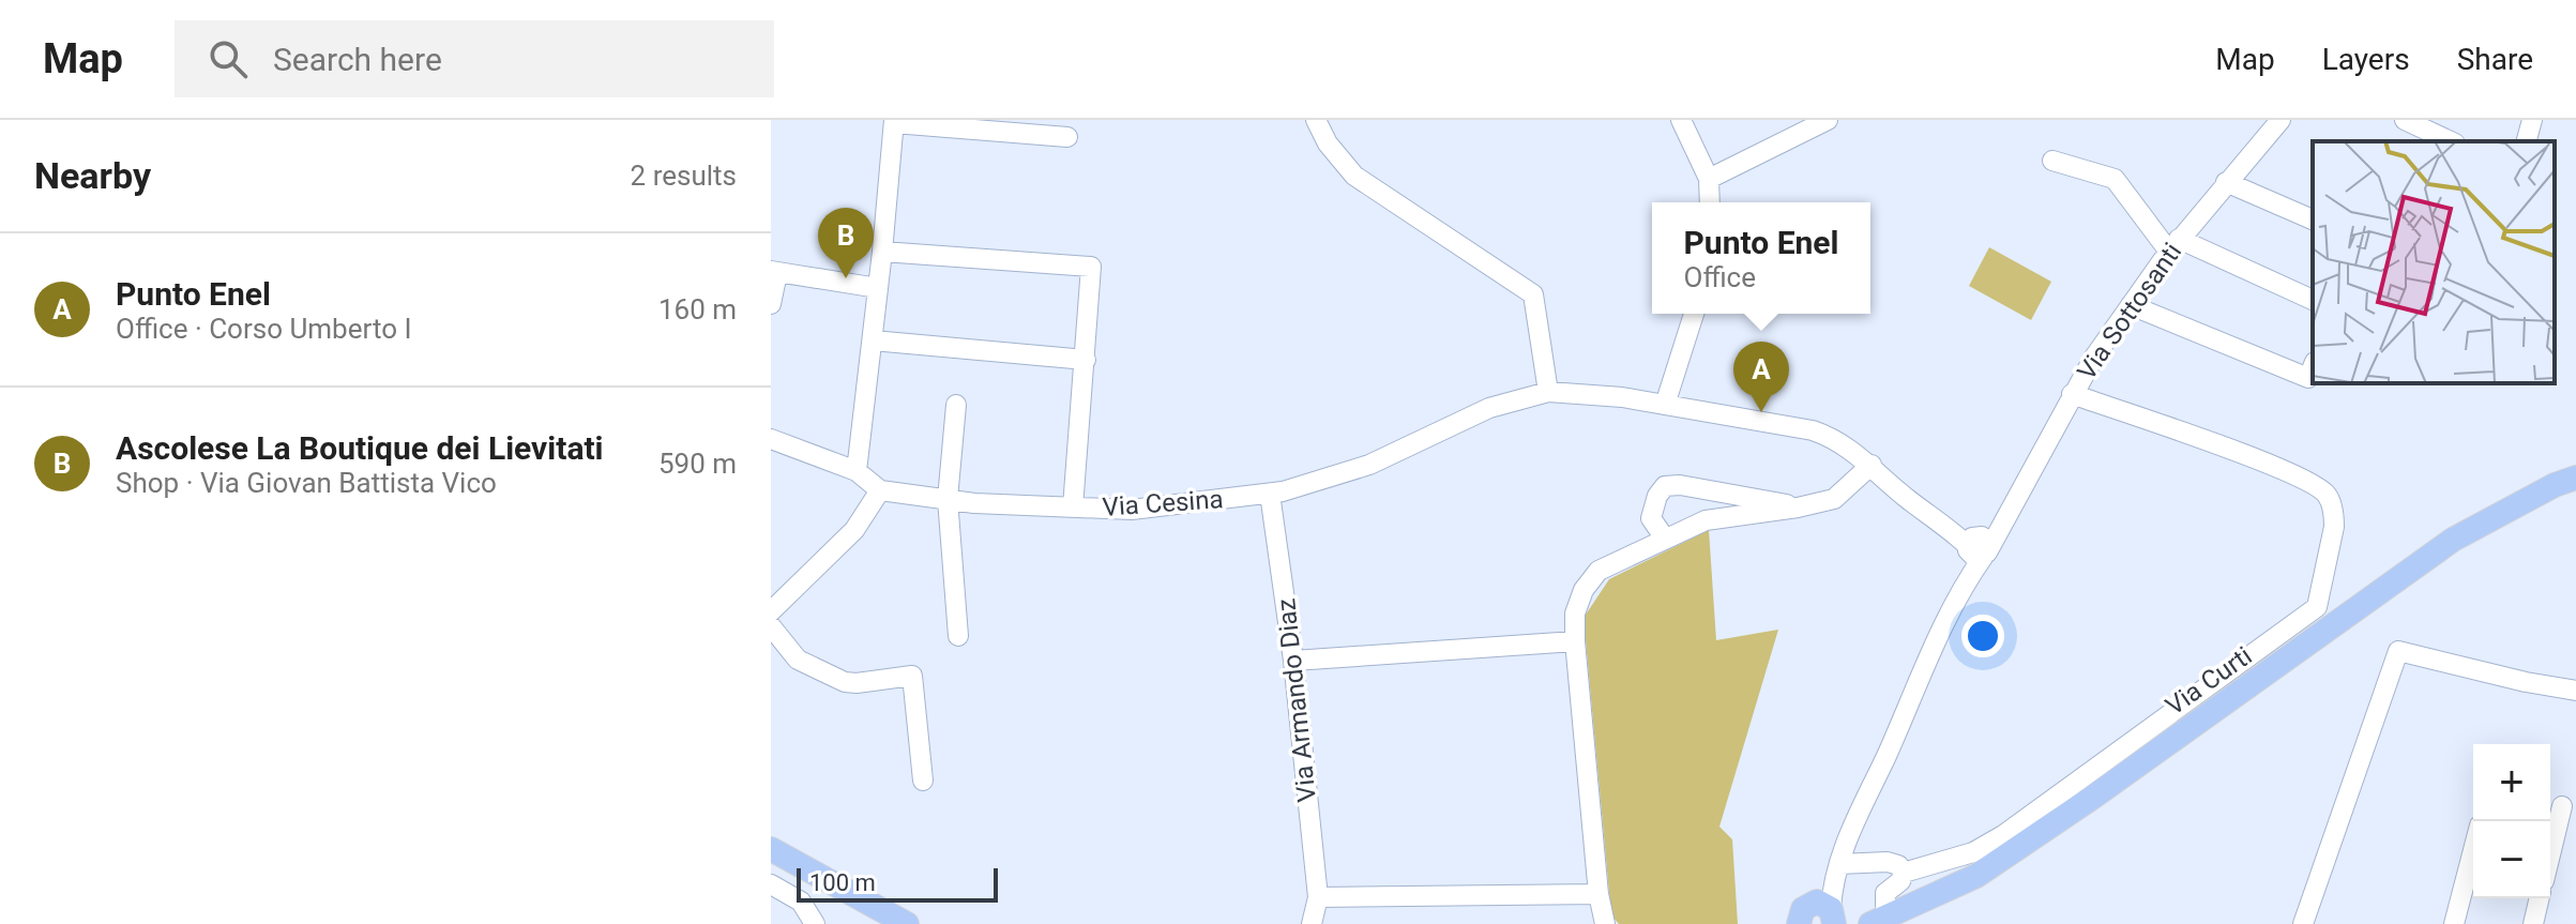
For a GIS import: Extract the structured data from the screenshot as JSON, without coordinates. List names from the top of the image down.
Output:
{
  "streets": {
    "main road": ["Via Curti"],
    "street": ["Via Sottosanti", "Via Cesina", "Via Armando Diaz"]
  },
  "crossings": [
    ["Via Sottosanti", "Via Cesina"],
    ["Via Cesina", "Via Armando Diaz"]
  ],
  "scale_bar": "100 m",
  "page": {
    "header": "Map",
    "search": "Search here",
    "nav": ["Map", "Layers", "Share"],
    "heading": ["Nearby", "2 results"],
    "popup": ["Punto Enel", "Office"],
    "pins": ["B", "A"],
    "list": [
      {
        "mark": "A",
        "name": "Punto Enel",
        "note": "Office · Corso Umberto I",
        "value": "160 m"
      },
      {
        "mark": "B",
        "name": "Ascolese La Boutique dei Lievitati",
        "note": "Shop · Via Giovan Battista Vico",
        "value": "590 m"
      }
    ],
    "map_buttons": ["+", "−"],
    "scale": "100 m"
  }
}
